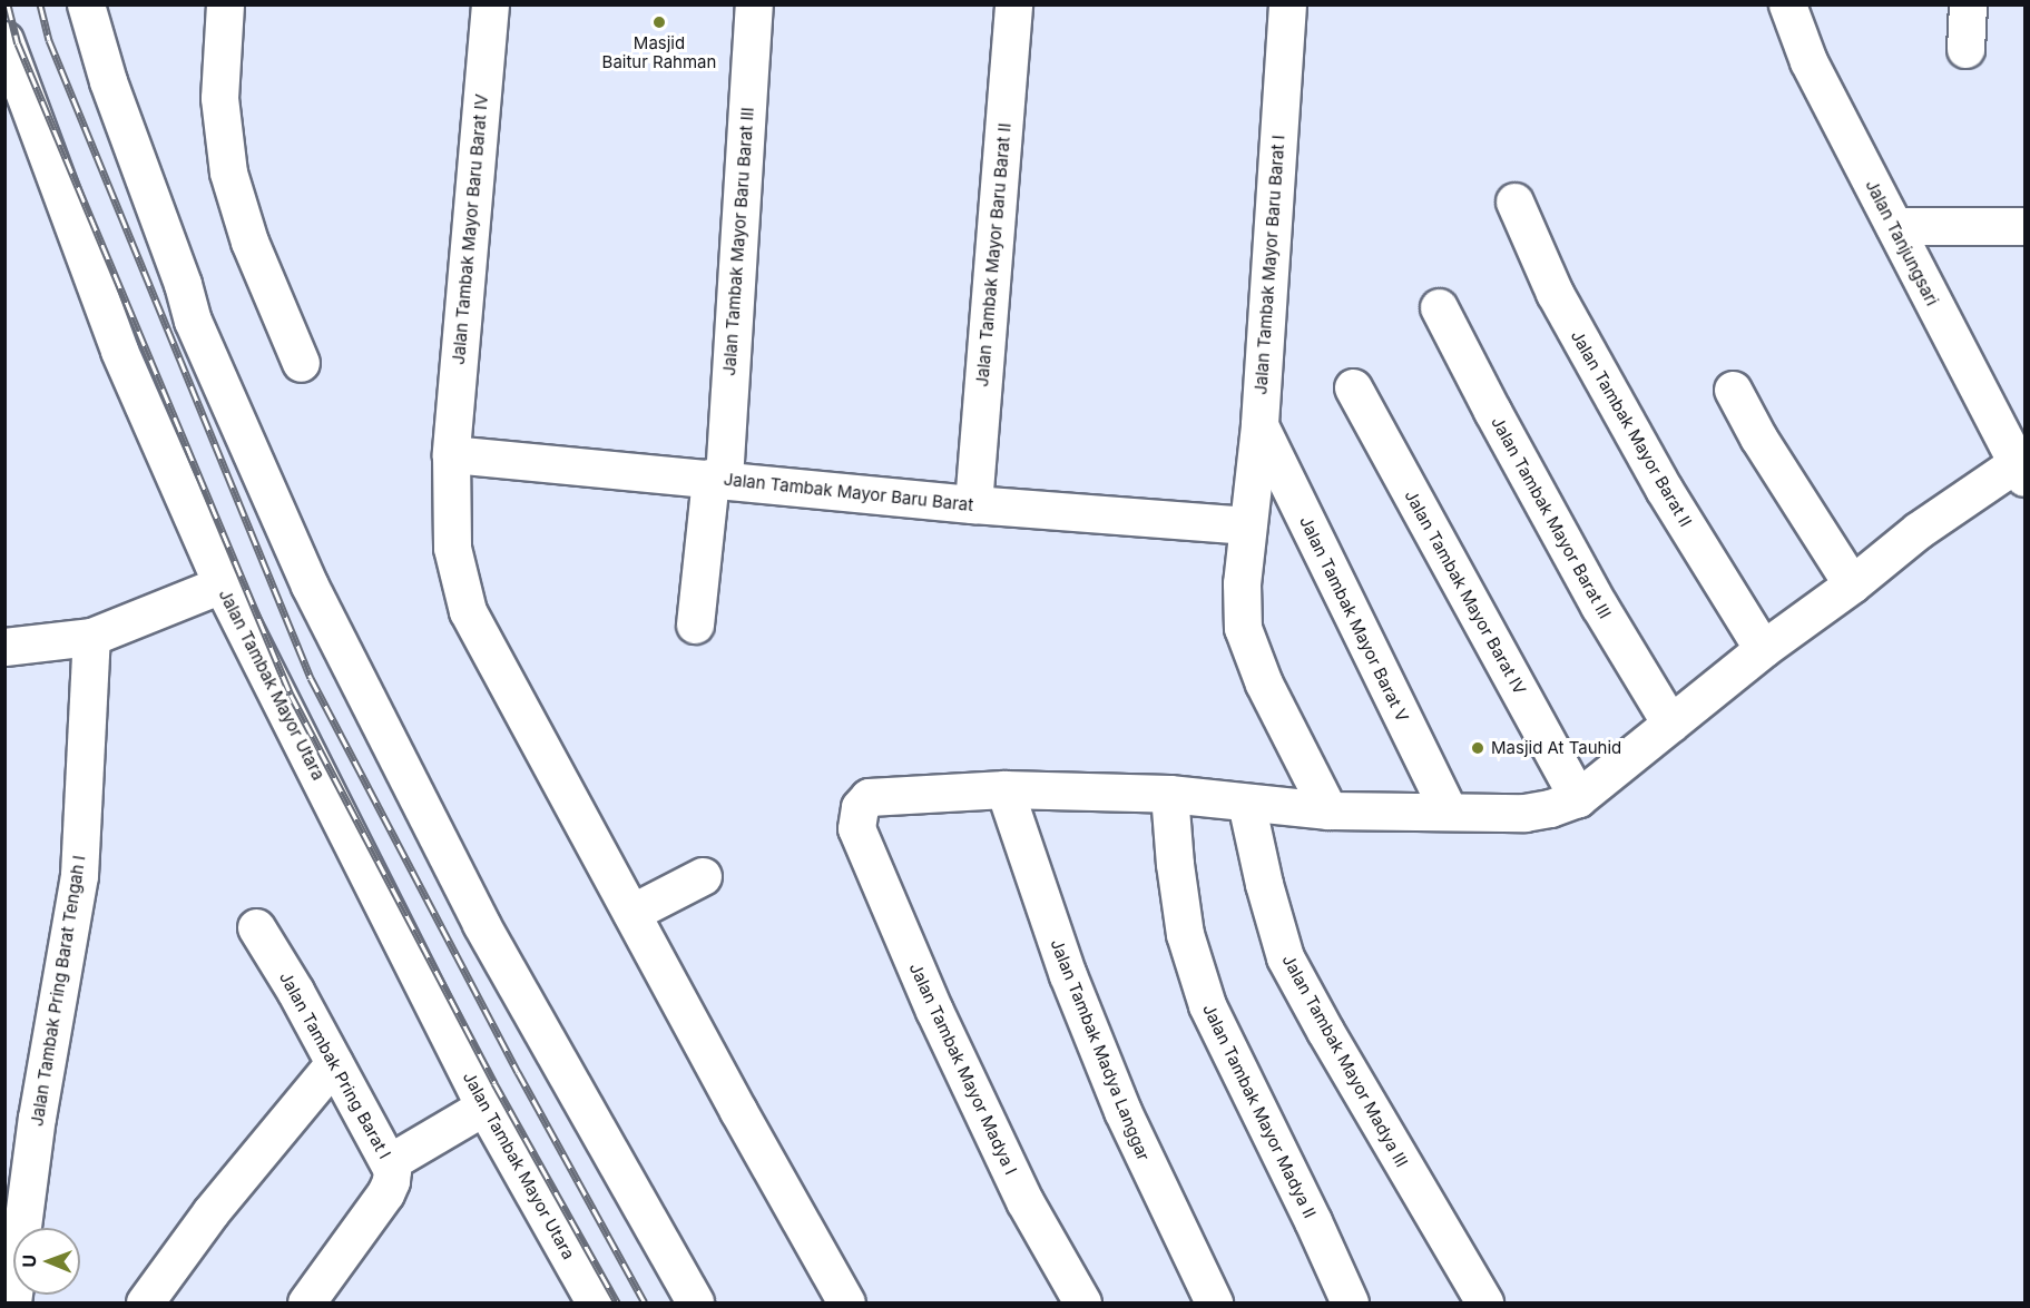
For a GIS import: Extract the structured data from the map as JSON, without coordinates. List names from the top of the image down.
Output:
{
  "streets": {
    "street": [
      "Jalan Tambak Mayor Baru Barat IV",
      "Jalan Tambak Mayor Baru Barat III",
      "Jalan Tanjungsari",
      "Jalan Tambak Mayor Baru Barat II",
      "Jalan Tambak Mayor Baru Barat I",
      "Jalan Tambak Mayor Barat II",
      "Jalan Tambak Mayor Baru Barat",
      "Jalan Tambak Mayor Barat III",
      "Jalan Tambak Mayor Barat IV",
      "Jalan Tambak Mayor Barat V",
      "Jalan Tambak Mayor Utara",
      "Jalan Tambak Pring Barat Tengah I",
      "Jalan Tambak Madya Langgar",
      "Jalan Tambak Mayor Madya III",
      "Jalan Tambak Pring Barat I",
      "Jalan Tambak Mayor Madya I",
      "Jalan Tambak Mayor Madya II"
    ]
  },
  "crossings": [
    ["Jalan Tambak Mayor Baru Barat IV", "Jalan Tambak Mayor Baru Barat"],
    ["Jalan Tambak Mayor Baru Barat III", "Jalan Tambak Mayor Baru Barat"],
    ["Jalan Tambak Mayor Baru Barat II", "Jalan Tambak Mayor Baru Barat"],
    ["Jalan Tambak Mayor Baru Barat I", "Jalan Tambak Mayor Baru Barat"],
    ["Jalan Tambak Mayor Baru Barat I", "Jalan Tambak Mayor Barat V"],
    ["Jalan Tambak Madya Langgar", "Jalan Tambak Mayor Madya I"]
  ],
  "places": ["Masjid Baitur Rahman", "Masjid At Tauhid"],
  "north": "left"
}
